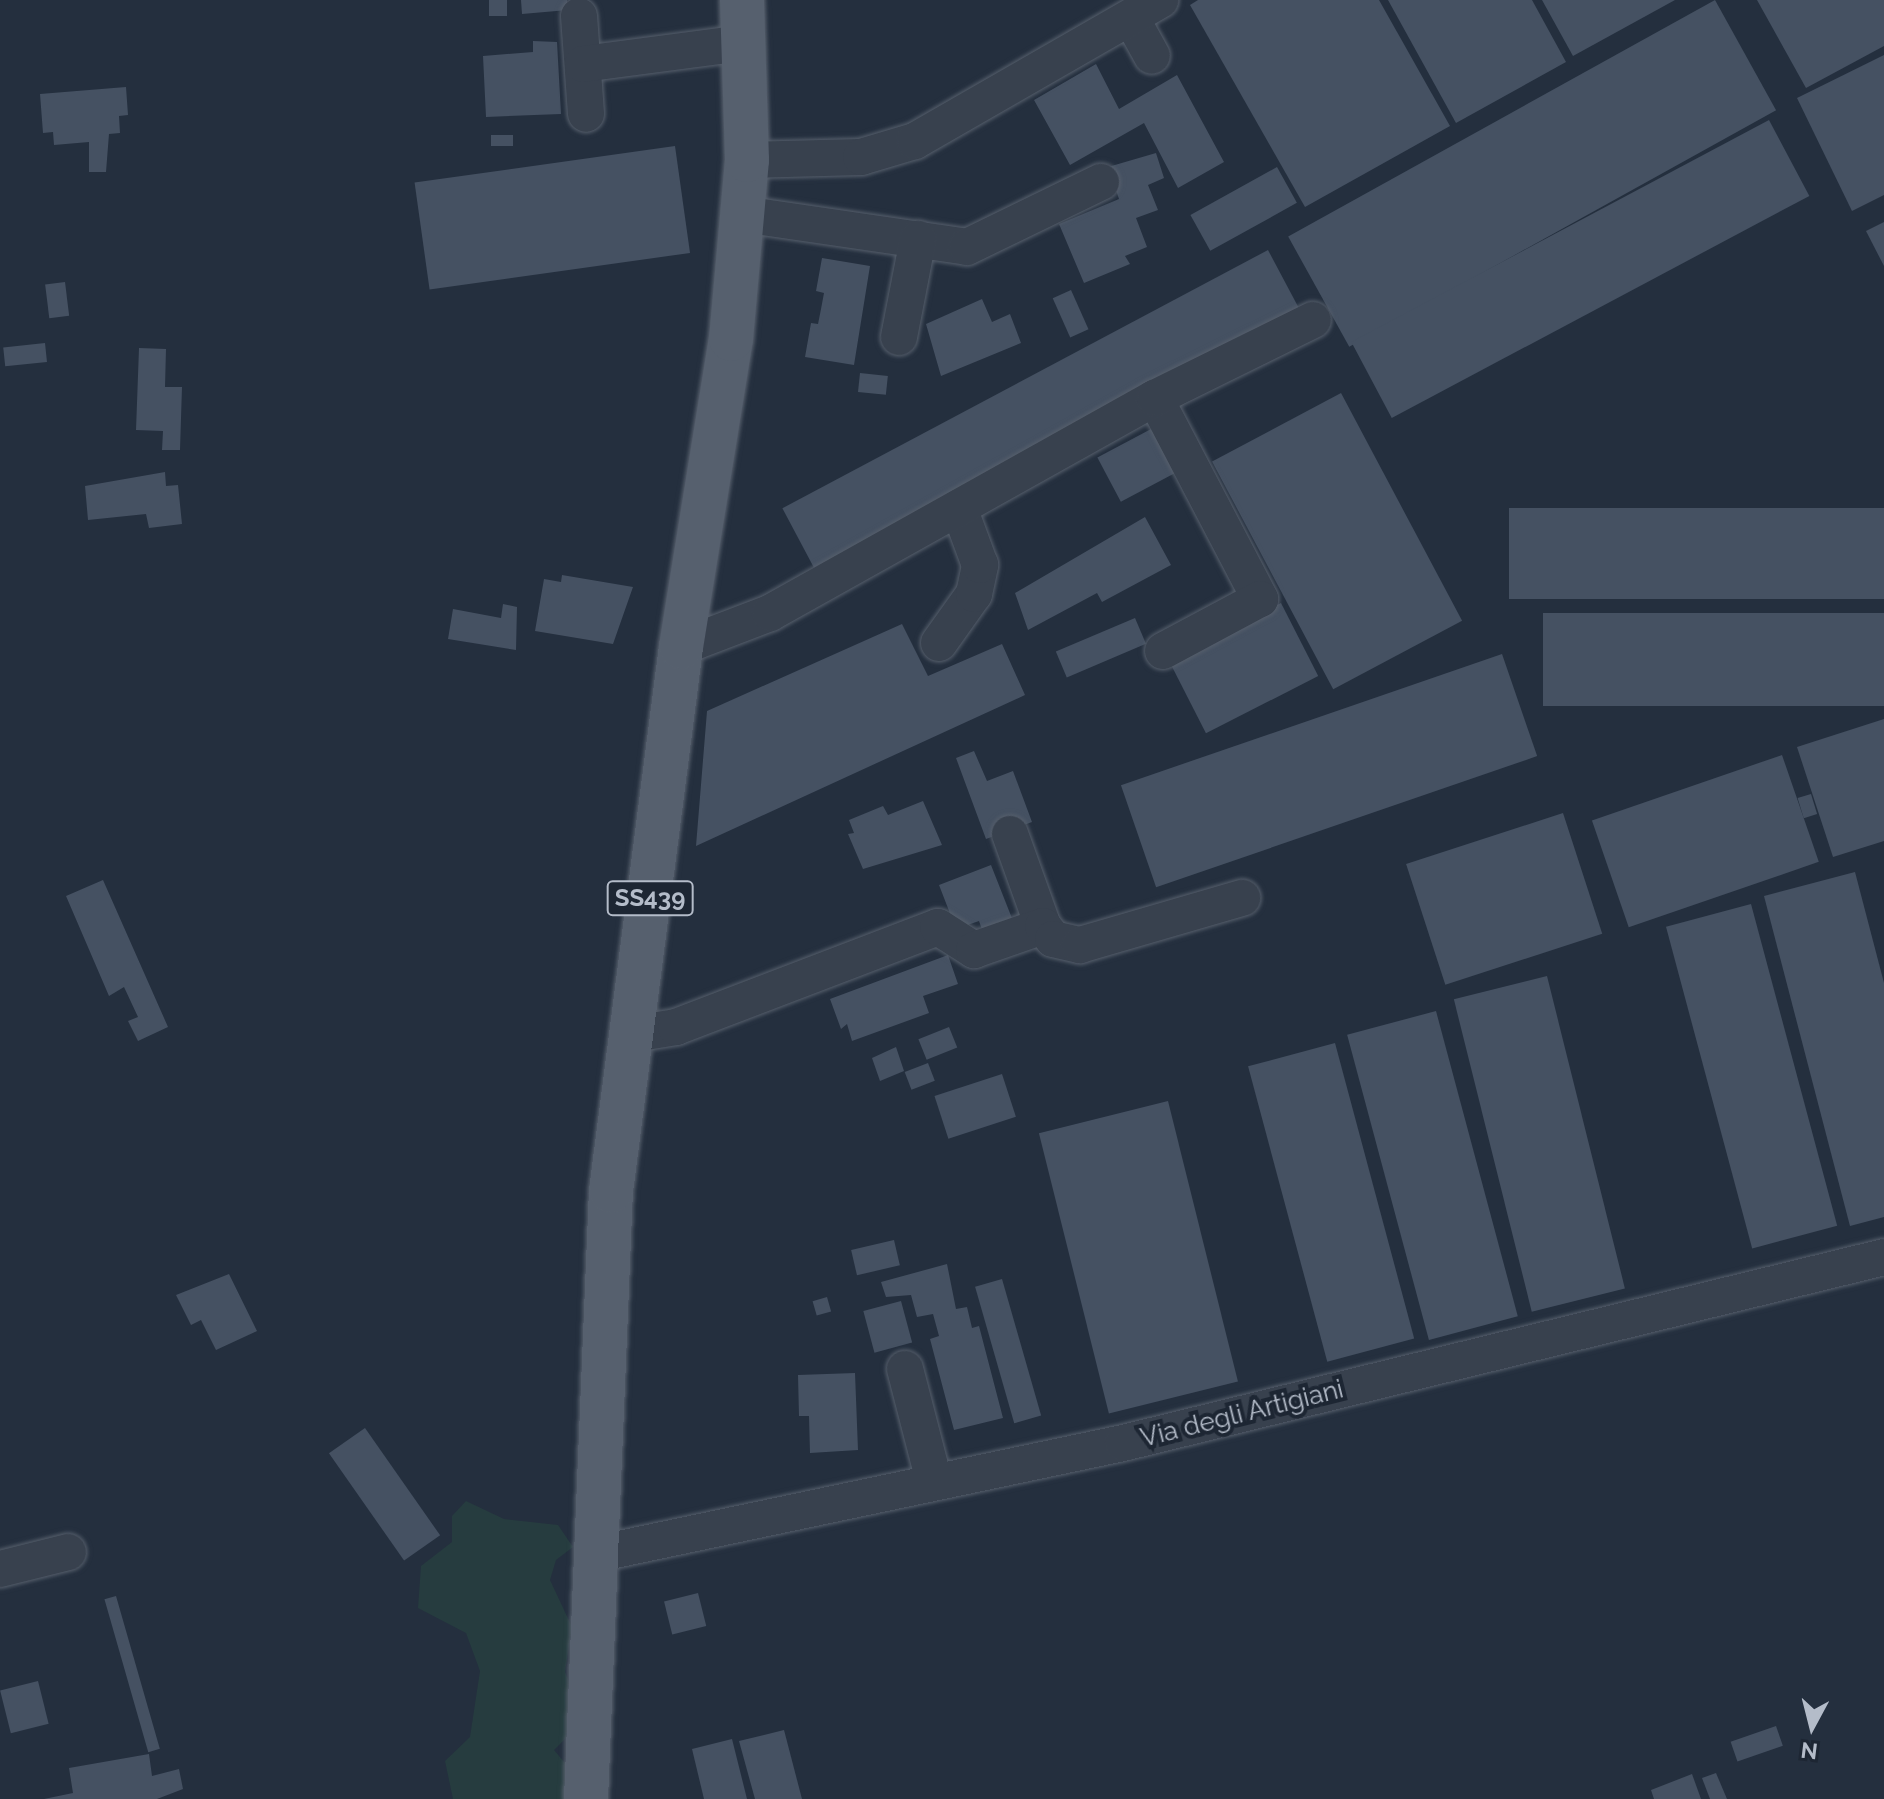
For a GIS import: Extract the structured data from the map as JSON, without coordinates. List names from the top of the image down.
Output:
{
  "streets": {
    "main road": ["SS439"],
    "lane": ["Via degli Artigiani"]
  },
  "crossings": [
    ["SS439", "Via degli Artigiani"]
  ],
  "north": "bottom"
}
